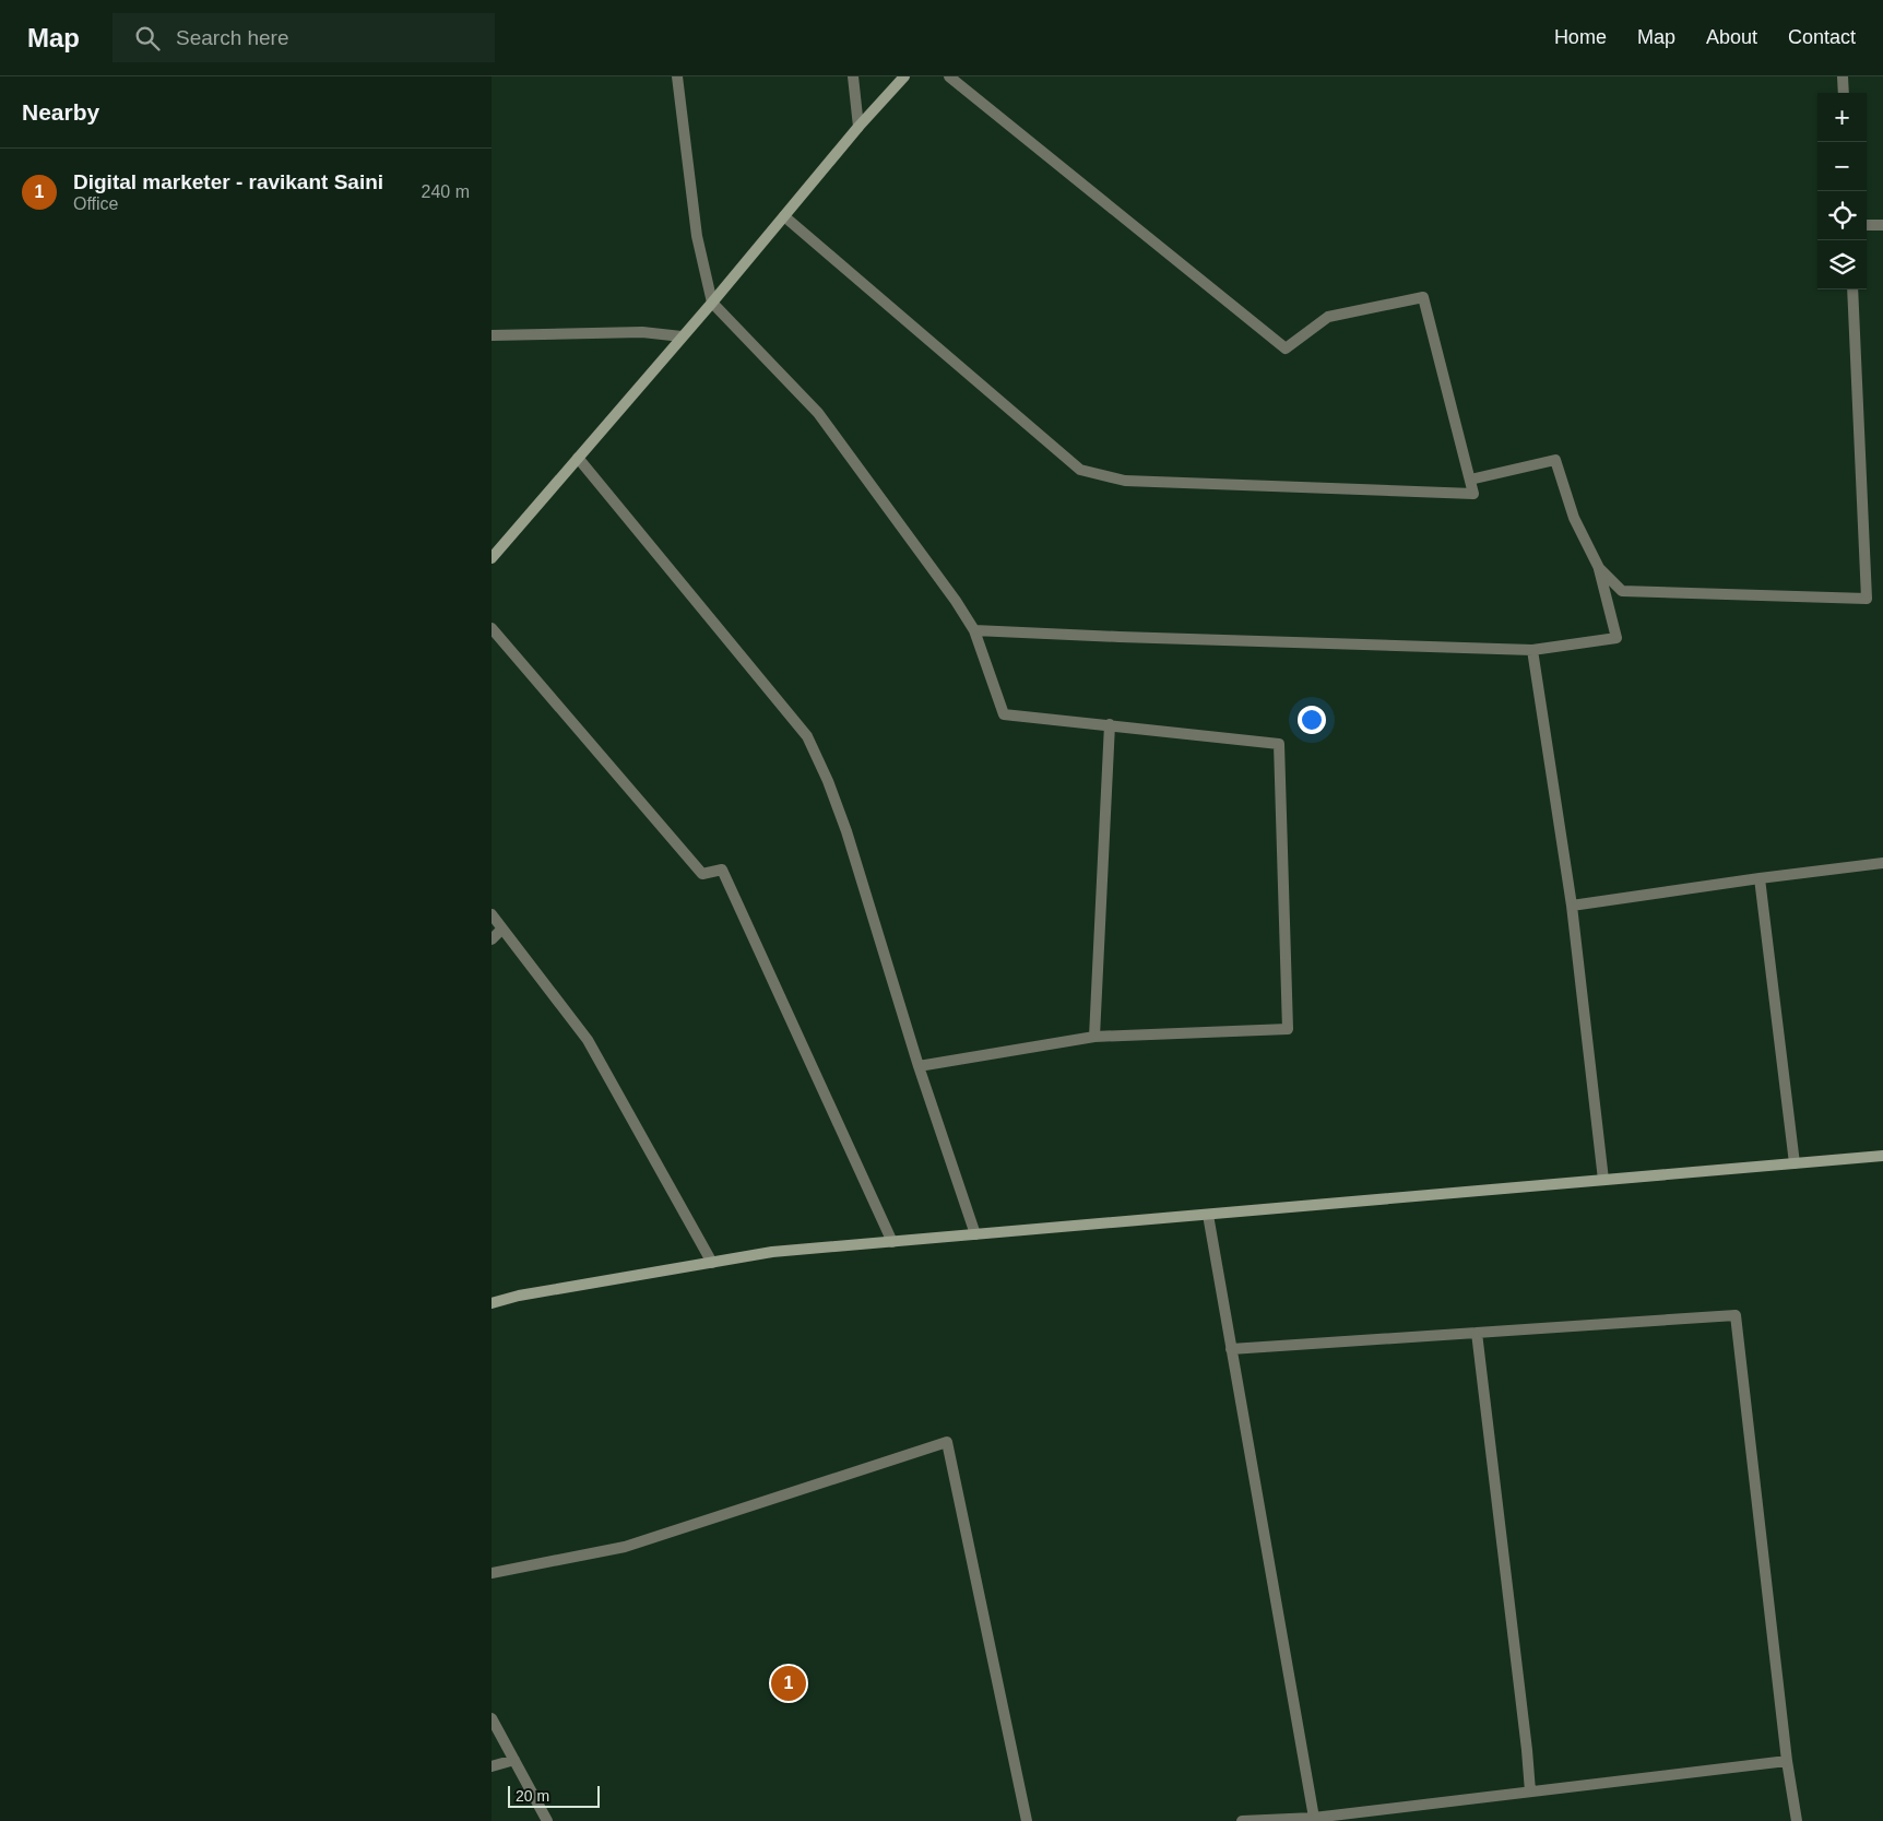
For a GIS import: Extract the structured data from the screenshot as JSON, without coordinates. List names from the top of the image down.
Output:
{
  "scale_bar": "20 m",
  "page": {
    "header": "Map",
    "search": "Search here",
    "nav": [
      "Home",
      "Map",
      "About",
      "Contact"
    ],
    "heading": "Nearby",
    "map_buttons": ["+", "−"],
    "list": [
      {
        "mark": "1",
        "name": "Digital marketer - ravikant Saini",
        "note": "Office",
        "value": "240 m"
      }
    ],
    "pins": "1",
    "scale": "20 m"
  }
}
